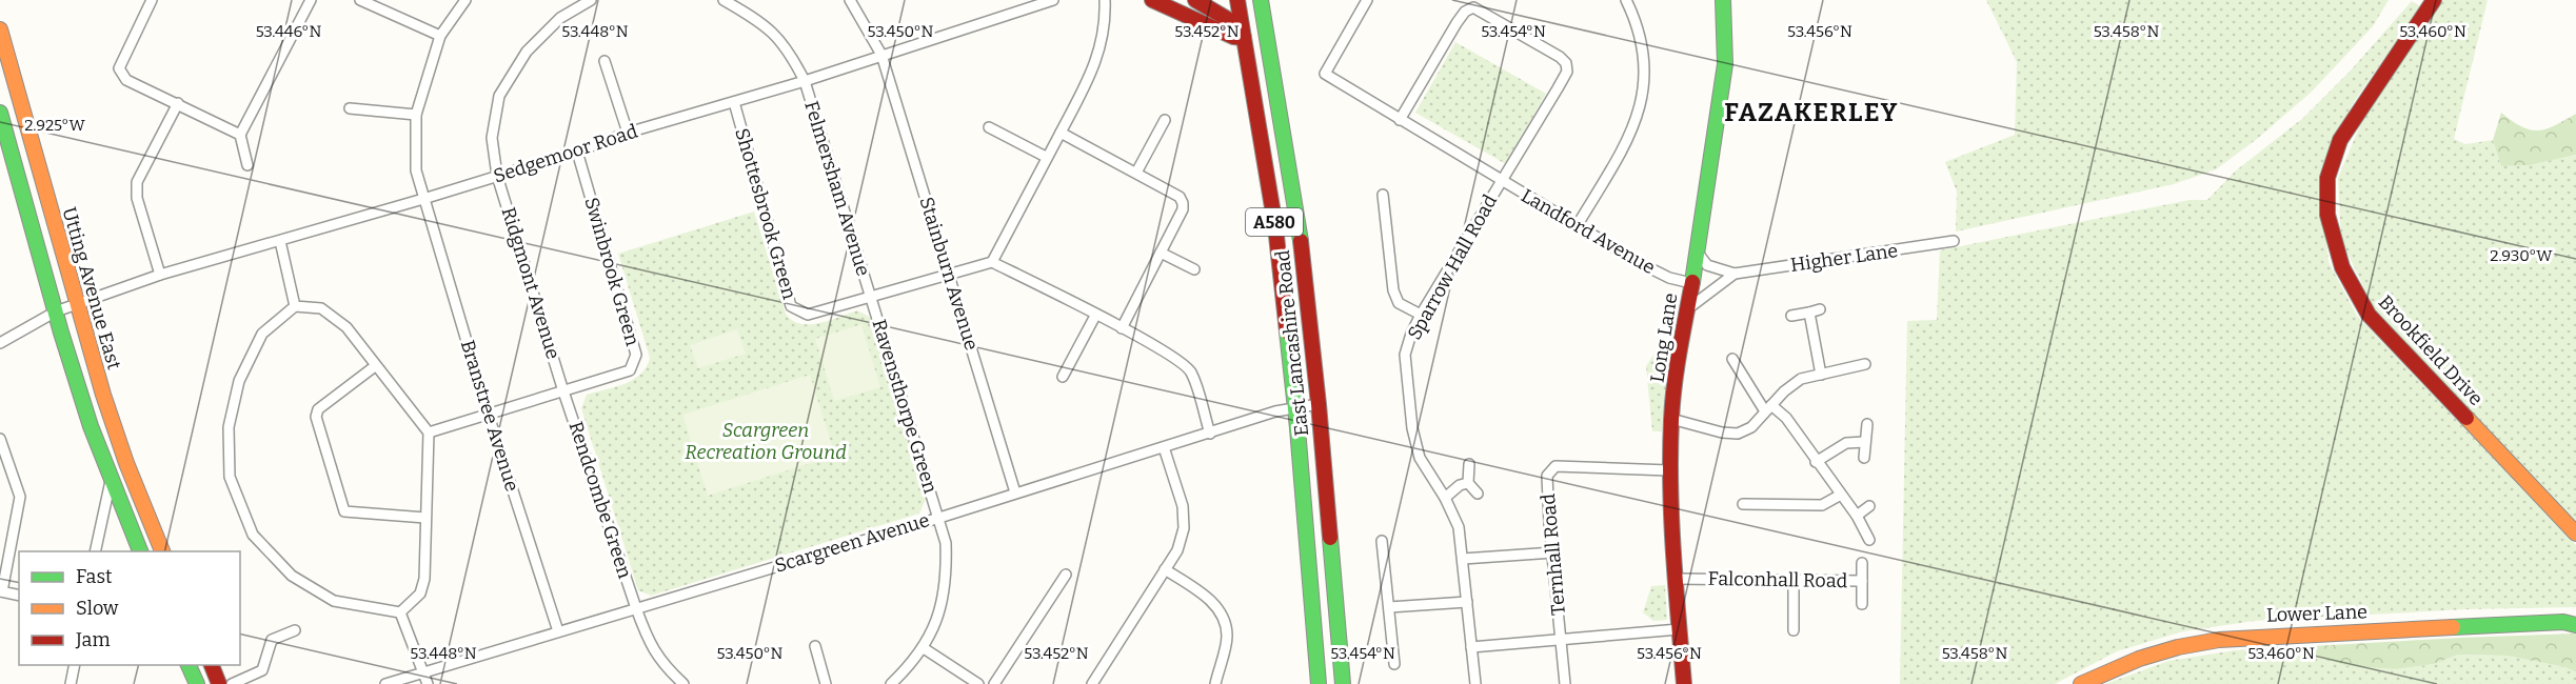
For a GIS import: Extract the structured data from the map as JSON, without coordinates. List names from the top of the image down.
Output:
{
  "streets": {
    "main road": [
      "A580",
      "Utting Avenue East",
      "Long Lane",
      "East Lancashire Road",
      "Brookfield Drive",
      "Lower Lane"
    ],
    "street": [
      "Sedgemoor Road",
      "Felmersham Avenue",
      "Shottesbrook Green",
      "Landford Avenue",
      "Higher Lane",
      "Sparrow Hall Road",
      "Swinbrook Green",
      "Stainburn Avenue",
      "Ridgmont Avenue",
      "Ravensthorpe Green",
      "Branstree Avenue",
      "Rendcombe Green",
      "Scargreen Avenue",
      "Ternhall Road",
      "Falconhall Road"
    ]
  },
  "crossings": [
    ["Sedgemoor Road", "Felmersham Avenue"],
    ["Sedgemoor Road", "Shottesbrook Green"],
    ["Sedgemoor Road", "Swinbrook Green"],
    ["Sedgemoor Road", "Stainburn Avenue"],
    ["Sedgemoor Road", "Ridgmont Avenue"],
    ["Sedgemoor Road", "Utting Avenue East"],
    ["Sedgemoor Road", "Branstree Avenue"],
    ["Felmersham Avenue", "Shottesbrook Green"],
    ["Felmersham Avenue", "Ravensthorpe Green"],
    ["Shottesbrook Green", "Stainburn Avenue"],
    ["Shottesbrook Green", "Ravensthorpe Green"],
    ["Landford Avenue", "Sparrow Hall Road"],
    ["Landford Avenue", "Long Lane"],
    ["Higher Lane", "Long Lane"],
    ["Swinbrook Green", "Ridgmont Avenue"],
    ["Swinbrook Green", "Branstree Avenue"],
    ["Swinbrook Green", "Rendcombe Green"],
    ["Stainburn Avenue", "Scargreen Avenue"],
    ["Ridgmont Avenue", "Rendcombe Green"],
    ["Long Lane", "Ternhall Road"],
    ["Long Lane", "Falconhall Road"],
    ["East Lancashire Road", "Scargreen Avenue"],
    ["Ravensthorpe Green", "Scargreen Avenue"],
    ["Branstree Avenue", "Scargreen Avenue"],
    ["Rendcombe Green", "Scargreen Avenue"]
  ],
  "districts": ["FAZAKERLEY"],
  "parks": ["Scargreen Recreation Ground"],
  "legend": ["Fast", "Slow", "Jam"],
  "coordinates": [
    "53.446°N",
    "53.448°N",
    "53.450°N",
    "53.452°N",
    "53.454°N",
    "53.456°N",
    "53.458°N",
    "53.460°N",
    "2.925°W",
    "2.930°W"
  ]
}
